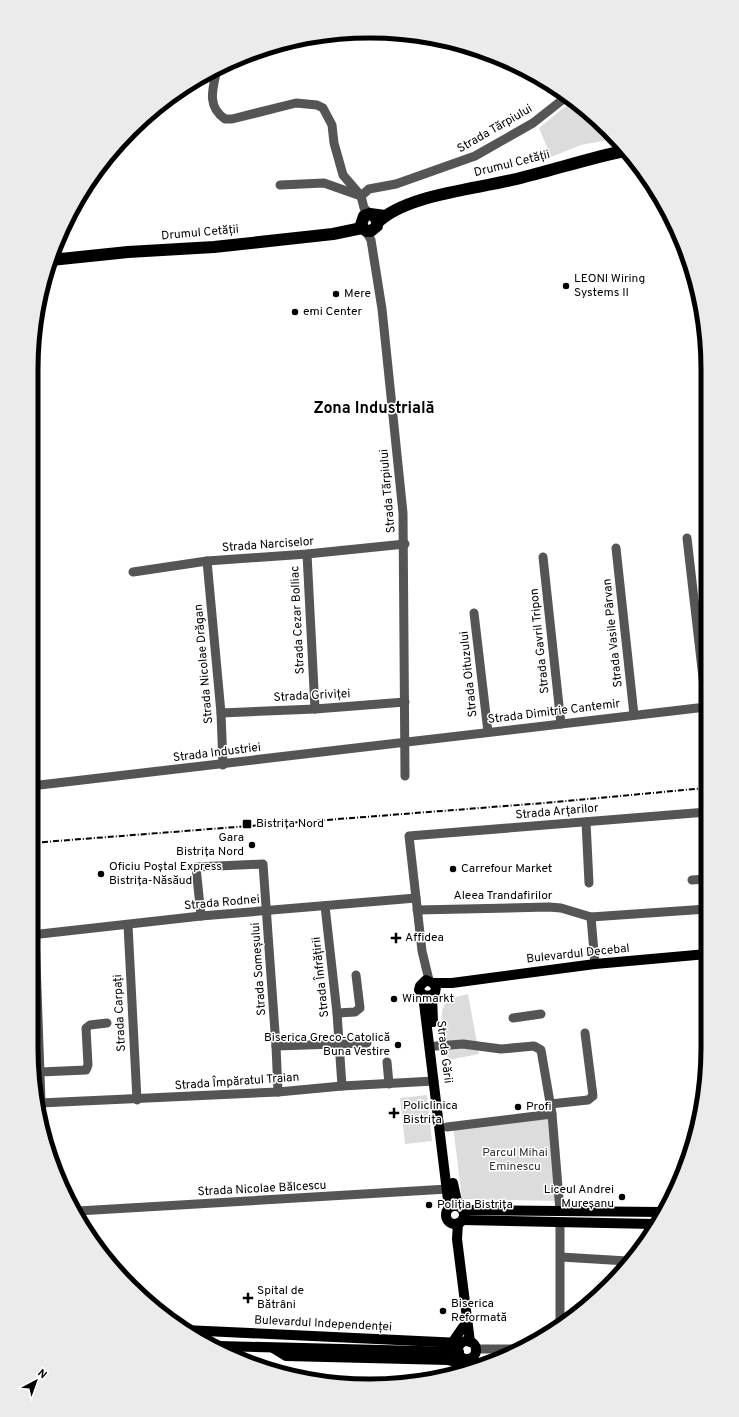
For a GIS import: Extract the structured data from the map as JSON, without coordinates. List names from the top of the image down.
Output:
{
  "streets": {
    "highway": ["Drumul Cetății"],
    "main road": ["Bulevardul Decebal", "Strada Gării", "Bulevardul Independenței"],
    "street": [
      "Strada Tărpiului",
      "Strada Narciselor",
      "Strada Cezar Bolliac",
      "Strada Vasile Pârvan",
      "Strada Gavril Tripon",
      "Strada Nicolae Drăgan",
      "Strada Oituzului",
      "Strada Griviței",
      "Strada Dimitrie Cantemir",
      "Strada Industriei",
      "Strada Arțarilor",
      "Aleea Trandafirilor",
      "Strada Rodnei",
      "Strada Someșului",
      "Strada Înfrățirii",
      "Strada Carpați",
      "Strada Împăratul Traian",
      "Strada Nicolae Bălcescu"
    ]
  },
  "crossings": [
    ["Strada Tărpiului", "Drumul Cetății"],
    ["Strada Tărpiului", "Strada Narciselor"],
    ["Strada Tărpiului", "Strada Griviței"],
    ["Strada Tărpiului", "Strada Dimitrie Cantemir"],
    ["Strada Tărpiului", "Strada Industriei"],
    ["Strada Narciselor", "Strada Cezar Bolliac"],
    ["Strada Narciselor", "Strada Nicolae Drăgan"],
    ["Strada Cezar Bolliac", "Strada Griviței"],
    ["Strada Vasile Pârvan", "Strada Dimitrie Cantemir"],
    ["Strada Gavril Tripon", "Strada Dimitrie Cantemir"],
    ["Strada Nicolae Drăgan", "Strada Griviței"],
    ["Strada Nicolae Drăgan", "Strada Industriei"],
    ["Strada Oituzului", "Strada Dimitrie Cantemir"],
    ["Strada Dimitrie Cantemir", "Strada Industriei"],
    ["Strada Arțarilor", "Strada Gării"],
    ["Aleea Trandafirilor", "Strada Gării"],
    ["Strada Rodnei", "Strada Someșului"],
    ["Strada Rodnei", "Strada Înfrățirii"],
    ["Strada Rodnei", "Strada Carpați"],
    ["Strada Rodnei", "Strada Gării"],
    ["Bulevardul Decebal", "Strada Gării"],
    ["Strada Someșului", "Strada Împăratul Traian"],
    ["Strada Înfrățirii", "Strada Împăratul Traian"],
    ["Strada Carpați", "Strada Împăratul Traian"],
    ["Strada Gării", "Strada Împăratul Traian"],
    ["Strada Gării", "Strada Nicolae Bălcescu"],
    ["Strada Gării", "Bulevardul Independenței"]
  ],
  "districts": ["Zona Industrială"],
  "parks": ["Parcul Mihai Eminescu"],
  "places": {
    "other": [
      "LEONI Wiring Systems II",
      "Mere",
      "e·mi Center",
      "Gara Bistrița Nord",
      "Carrefour Market",
      "Oficiu Poștal Express Bistrița-Năsăud",
      "Winmarkt",
      "Biserica Greco-Catolică Buna Vestire",
      "Profi",
      "Liceul Andrei Mureșanu",
      "Poliția Bistrița",
      "Biserica Reformată"
    ],
    "transit": ["Bistrița Nord"],
    "health": ["Affidea", "Policlinica Bistrița", "Spital de Bătrâni"]
  },
  "north": "top right"
}
